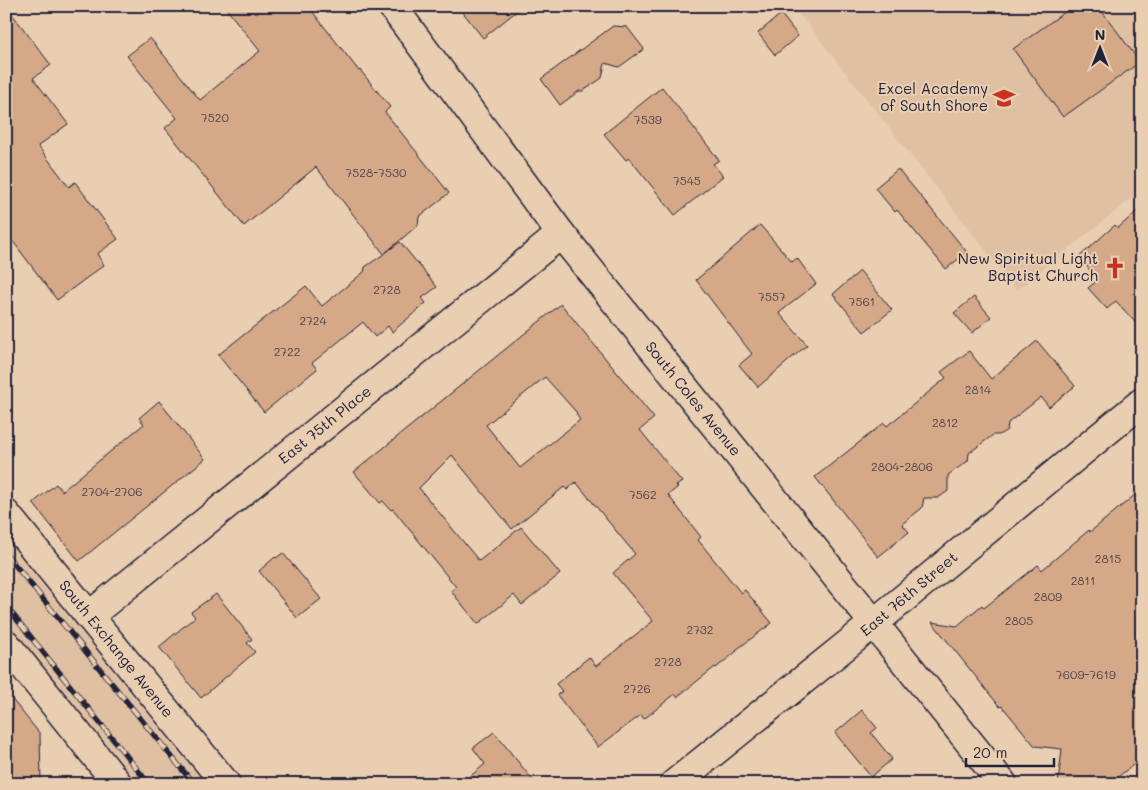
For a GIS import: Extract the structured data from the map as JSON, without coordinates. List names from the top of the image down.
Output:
{
  "streets": {
    "street": [
      "South Coles Avenue",
      "East 75th Place",
      "East 76th Street",
      "South Exchange Avenue"
    ]
  },
  "crossings": [
    ["South Coles Avenue", "East 75th Place"],
    ["South Coles Avenue", "East 76th Street"],
    ["East 75th Place", "South Exchange Avenue"]
  ],
  "places": {
    "school or university": ["Excel Academy of South Shore"],
    "church": ["New Spiritual Light Baptist Church"]
  },
  "house_numbers": [
    "7520",
    "7539",
    "7528-7530",
    "7545",
    "2728",
    "7557",
    "7561",
    "2724",
    "2722",
    "2814",
    "2812",
    "2804-2806",
    "2704-2706",
    "7562",
    "2815",
    "2811",
    "2809",
    "2805",
    "2732",
    "2728",
    "7609-7619",
    "2726"
  ],
  "scale_bar": "20 m",
  "north": "top"
}
